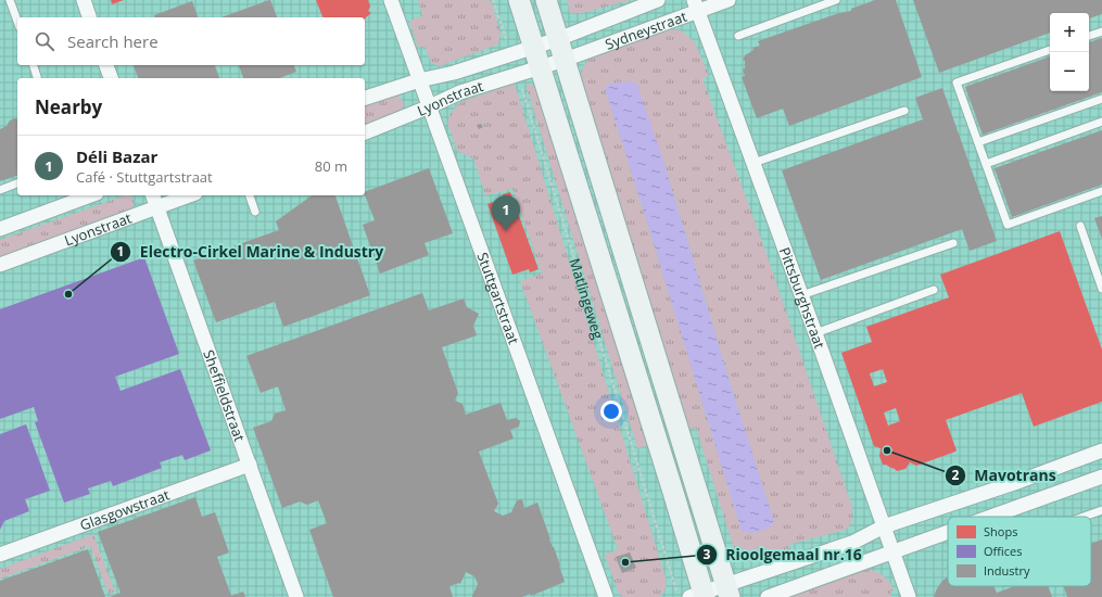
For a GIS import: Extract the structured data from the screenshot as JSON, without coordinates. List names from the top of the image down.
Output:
{
  "streets": {
    "main road": ["Matlingeweg"],
    "street": [
      "Sydneystraat",
      "Lyonstraat",
      "Stuttgartstraat",
      "Pittsburghstraat",
      "Sheffieldstraat",
      "Glasgowstraat"
    ]
  },
  "crossings": [
    ["Sydneystraat", "Lyonstraat"],
    ["Sydneystraat", "Matlingeweg"],
    ["Sydneystraat", "Pittsburghstraat"],
    ["Lyonstraat", "Stuttgartstraat"],
    ["Lyonstraat", "Matlingeweg"],
    ["Lyonstraat", "Sheffieldstraat"],
    ["Sheffieldstraat", "Glasgowstraat"]
  ],
  "places": ["Electro-Cirkel Marine & Industry", "Mavotrans", "Rioolgemaal nr.16"],
  "legend": ["Shops", "Offices", "Industry"],
  "page": {
    "map_buttons": ["+", "−"],
    "search": "Search here",
    "heading": "Nearby",
    "list": [
      {
        "mark": "1",
        "name": "Déli Bazar",
        "note": "Café · Stuttgartstraat",
        "value": "80 m"
      }
    ],
    "pins": "1"
  }
}
